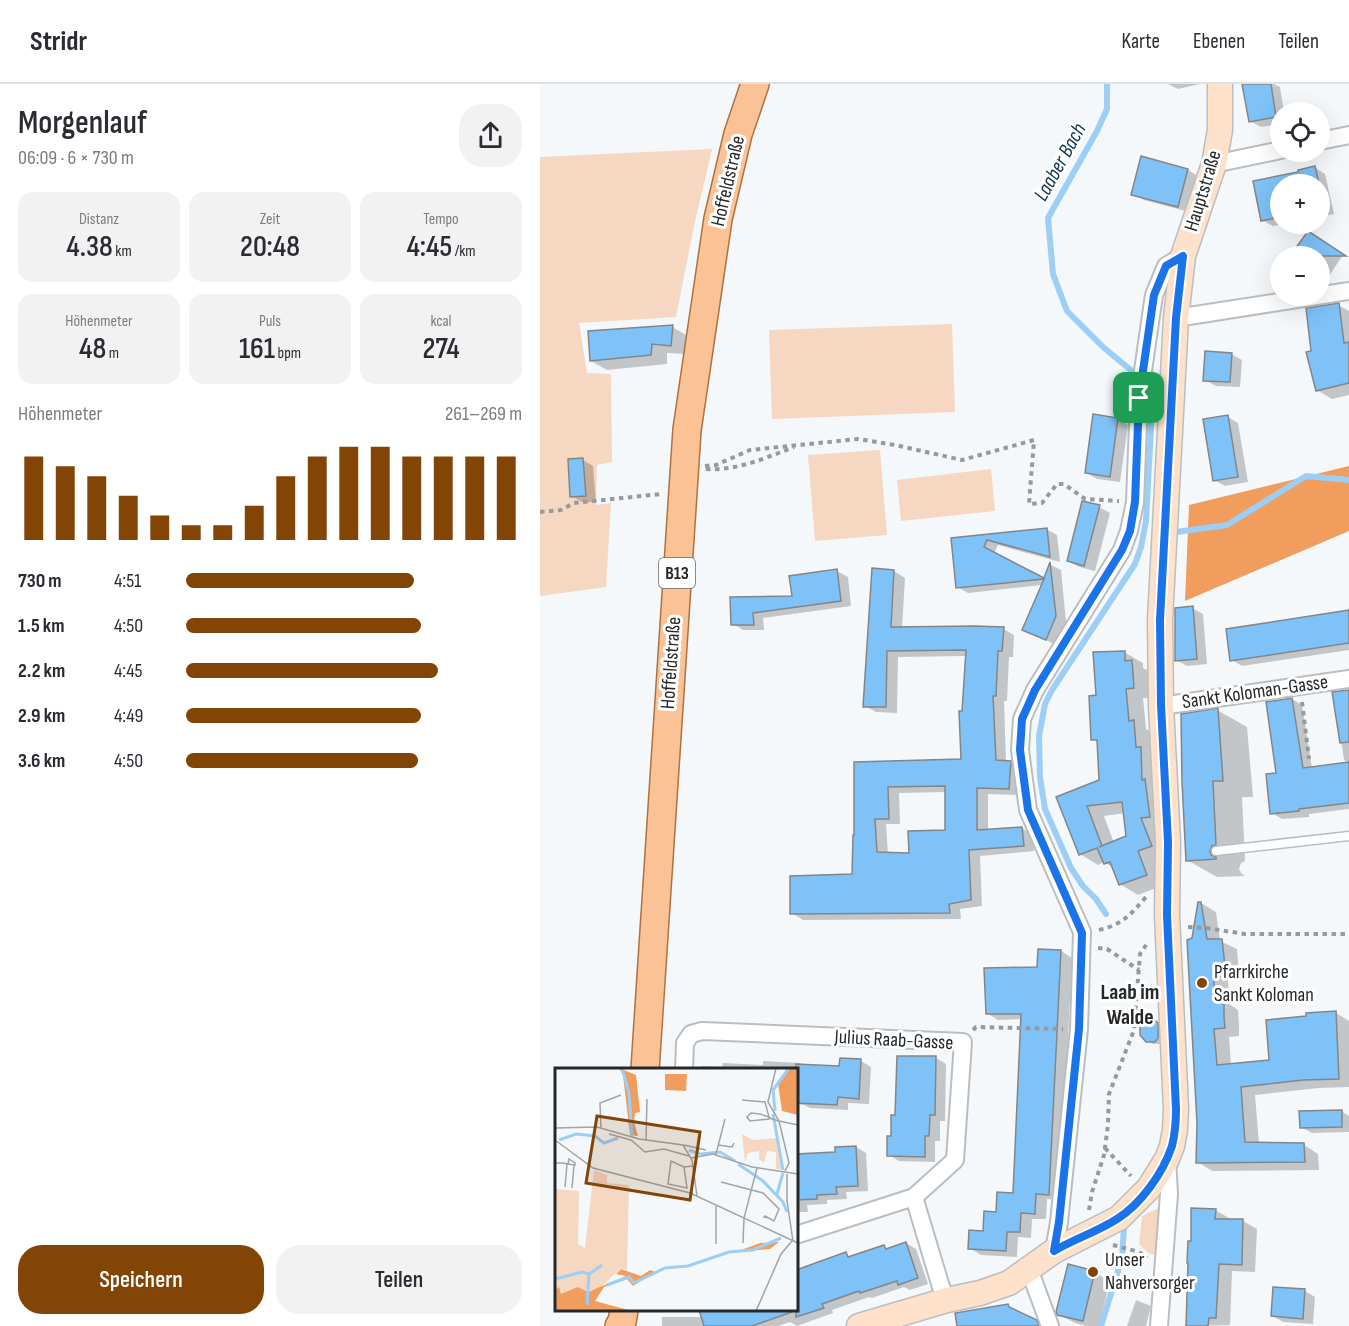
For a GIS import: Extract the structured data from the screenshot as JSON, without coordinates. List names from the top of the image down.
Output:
{
  "streets": {
    "main road": ["Hoffeldstraße", "B13"],
    "street": ["Hauptstraße", "Sankt Koloman-Gasse", "Julius Raab-Gasse"]
  },
  "crossings": [
    ["Hauptstraße", "Sankt Koloman-Gasse"]
  ],
  "districts": ["Laab im Walde"],
  "water": ["Laaber Bach"],
  "places": ["Pfarrkirche Sankt Koloman", "Unser Nahversorger"],
  "page": {
    "header": "Stridr",
    "nav": ["Karte", "Ebenen", "Teilen"],
    "heading": ["Morgenlauf", "06:09 · 6 × 730 m"],
    "map_buttons": ["+", "−"],
    "stats": [
      ["Distanz", "4.38 km"],
      ["Zeit", "20:48"],
      ["Tempo", "4:45 /km"],
      ["Höhenmeter", "48 m"],
      ["Puls", "161 bpm"],
      ["kcal", "274"]
    ],
    "chart": ["Höhenmeter", "261–269 m"],
    "list": [
      {
        "name": "730 m",
        "note": "4:51"
      },
      {
        "name": "1.5 km",
        "note": "4:50"
      },
      {
        "name": "2.2 km",
        "note": "4:45"
      },
      {
        "name": "2.9 km",
        "note": "4:49"
      },
      {
        "name": "3.6 km",
        "note": "4:50"
      }
    ],
    "buttons": ["Speichern", "Teilen"]
  }
}
